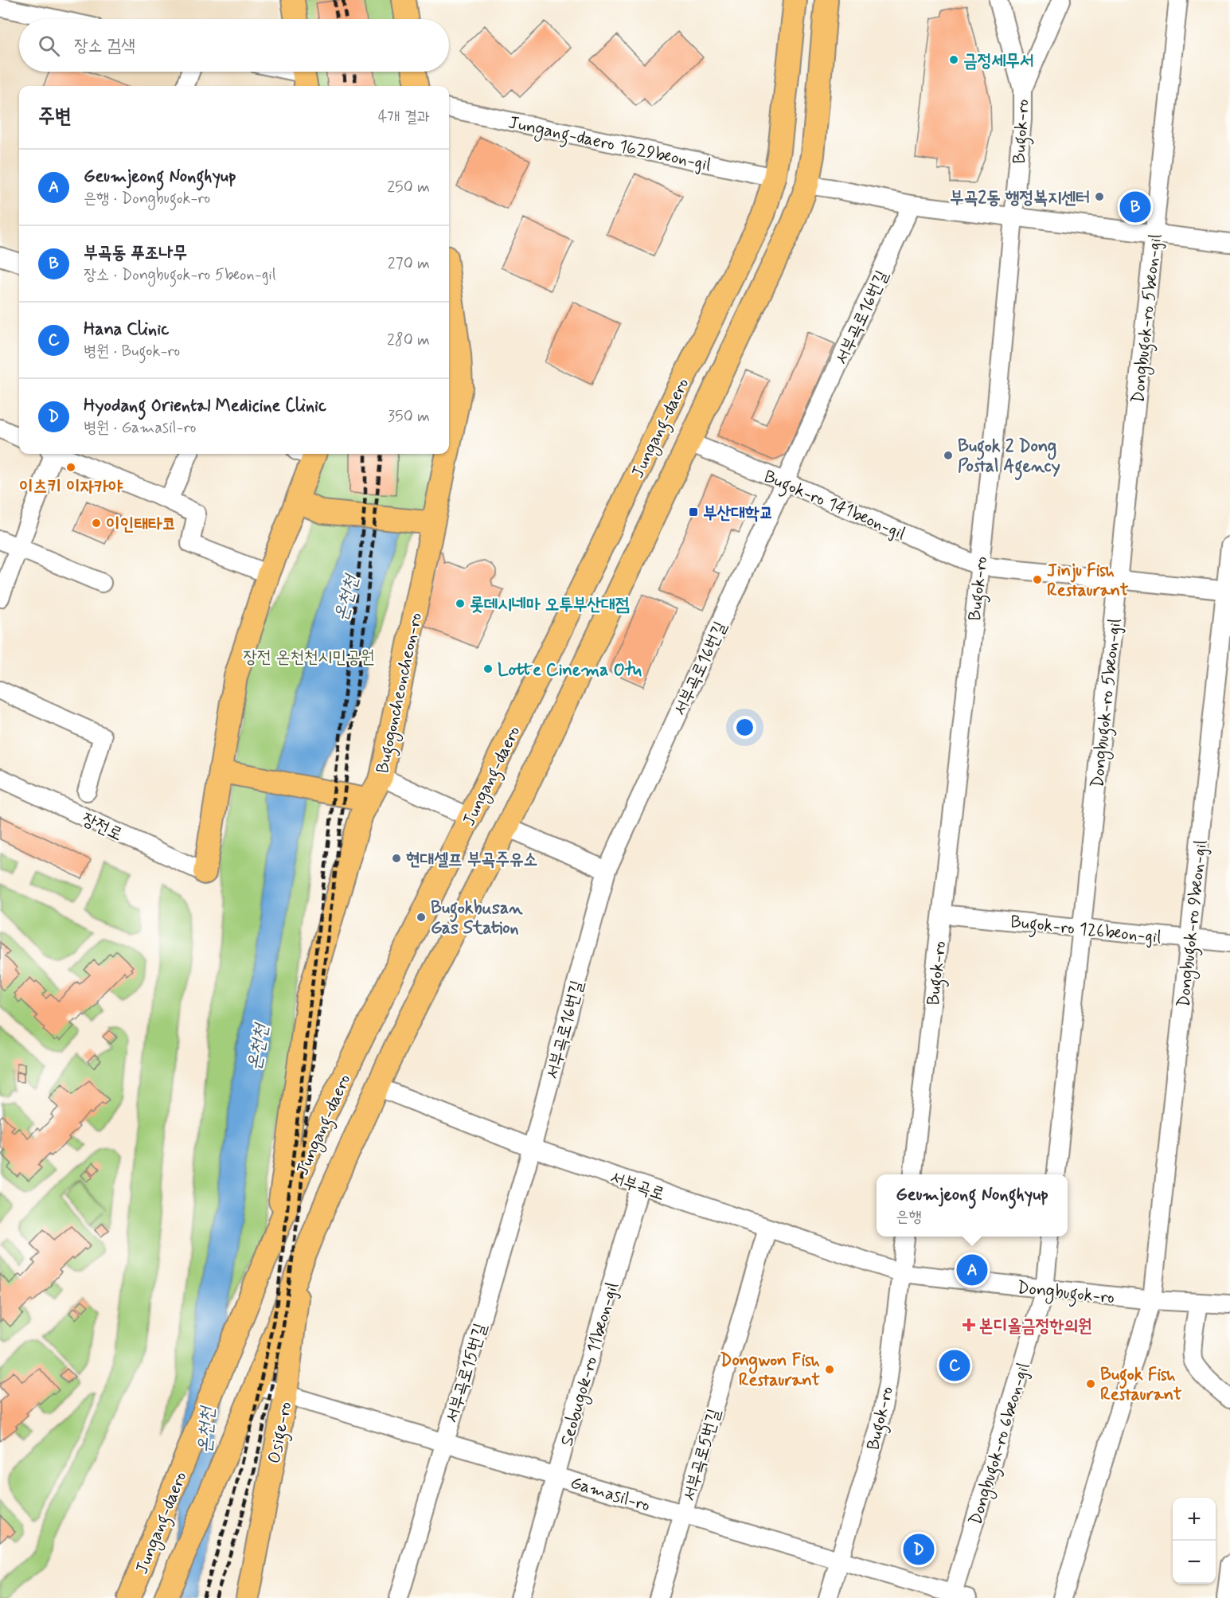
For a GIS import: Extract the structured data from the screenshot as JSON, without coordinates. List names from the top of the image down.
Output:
{
  "streets": {
    "main road": ["Jungang-daero", "Bugogoncheoncheon-ro", "Osige-ro"],
    "street": [
      "Bugok-ro",
      "Jungang-daero 1629beon-gil",
      "서부곡로16번길",
      "Dongbugok-ro 5beon-gil",
      "Bugok-ro 141beon-gil",
      "장전로",
      "Dongbugok-ro 9beon-gil",
      "Bugok-ro 126beon-gil",
      "서부곡로",
      "Dongbugok-ro",
      "Seobugok-ro 11beon-gil",
      "서부곡로15번길",
      "Dongbugok-ro 6beon-gil",
      "서부곡로5번길",
      "Gamasil-ro"
    ]
  },
  "crossings": [
    ["Bugok-ro", "Bugok-ro 141beon-gil"],
    ["Bugok-ro", "Bugok-ro 126beon-gil"],
    ["Bugok-ro", "서부곡로"],
    ["Bugok-ro", "Dongbugok-ro"],
    ["Bugok-ro", "Gamasil-ro"],
    ["Jungang-daero 1629beon-gil", "Jungang-daero"],
    ["서부곡로16번길", "Bugok-ro 141beon-gil"],
    ["서부곡로16번길", "서부곡로"],
    ["서부곡로16번길", "서부곡로15번길"],
    ["Dongbugok-ro 5beon-gil", "Bugok-ro 141beon-gil"],
    ["Dongbugok-ro 5beon-gil", "Bugok-ro 126beon-gil"],
    ["Jungang-daero", "Bugok-ro 141beon-gil"],
    ["Jungang-daero", "Bugogoncheoncheon-ro"],
    ["Jungang-daero", "서부곡로"],
    ["Jungang-daero", "Osige-ro"],
    ["Jungang-daero", "Gamasil-ro"],
    ["Bugok-ro 141beon-gil", "Dongbugok-ro 9beon-gil"],
    ["Dongbugok-ro 9beon-gil", "Bugok-ro 126beon-gil"],
    ["Dongbugok-ro 9beon-gil", "Dongbugok-ro"],
    ["서부곡로", "Dongbugok-ro"],
    ["서부곡로", "Seobugok-ro 11beon-gil"],
    ["서부곡로", "서부곡로15번길"],
    ["서부곡로", "서부곡로5번길"],
    ["Dongbugok-ro", "Dongbugok-ro 6beon-gil"],
    ["Seobugok-ro 11beon-gil", "Gamasil-ro"],
    ["서부곡로15번길", "Gamasil-ro"],
    ["Osige-ro", "Gamasil-ro"],
    ["Dongbugok-ro 6beon-gil", "Gamasil-ro"],
    ["서부곡로5번길", "Gamasil-ro"]
  ],
  "water": ["온천천"],
  "parks": ["장전 온천천시민공원"],
  "places": {
    "other": [
      "금정세무서",
      "부곡2동 행정복지센터",
      "Bugok 2 Dong Postal Agency",
      "이츠키 이자카야",
      "이인태타코",
      "Jinju Fish Restaurant",
      "롯데시네마 오투부산대점",
      "Lotte Cinema Otu",
      "현대셀프 부곡주유소",
      "Bugokbusan Gas Station",
      "Dongwon Fish Restaurant",
      "Bugok Fish Restaurant"
    ],
    "transit": ["부산대학교"],
    "health": ["본디올금정한의원"]
  },
  "page": {
    "search": "장소 검색",
    "heading": ["주변", "4개 결과"],
    "list": [
      {
        "mark": "A",
        "name": "Geumjeong Nonghyup",
        "note": "은행 · Dongbugok-ro",
        "value": "250 m"
      },
      {
        "mark": "B",
        "name": "부곡동 푸조나무",
        "note": "장소 · Dongbugok-ro 5beon-gil",
        "value": "270 m"
      },
      {
        "mark": "C",
        "name": "Hana Clinic",
        "note": "병원 · Bugok-ro",
        "value": "280 m"
      },
      {
        "mark": "D",
        "name": "Hyodang Oriental Medicine Clinic",
        "note": "병원 · Gamasil-ro",
        "value": "350 m"
      }
    ],
    "pins": [
      "B",
      "A",
      "C",
      "D"
    ],
    "popup": ["Geumjeong Nonghyup", "은행"],
    "map_buttons": ["+", "−"]
  }
}
